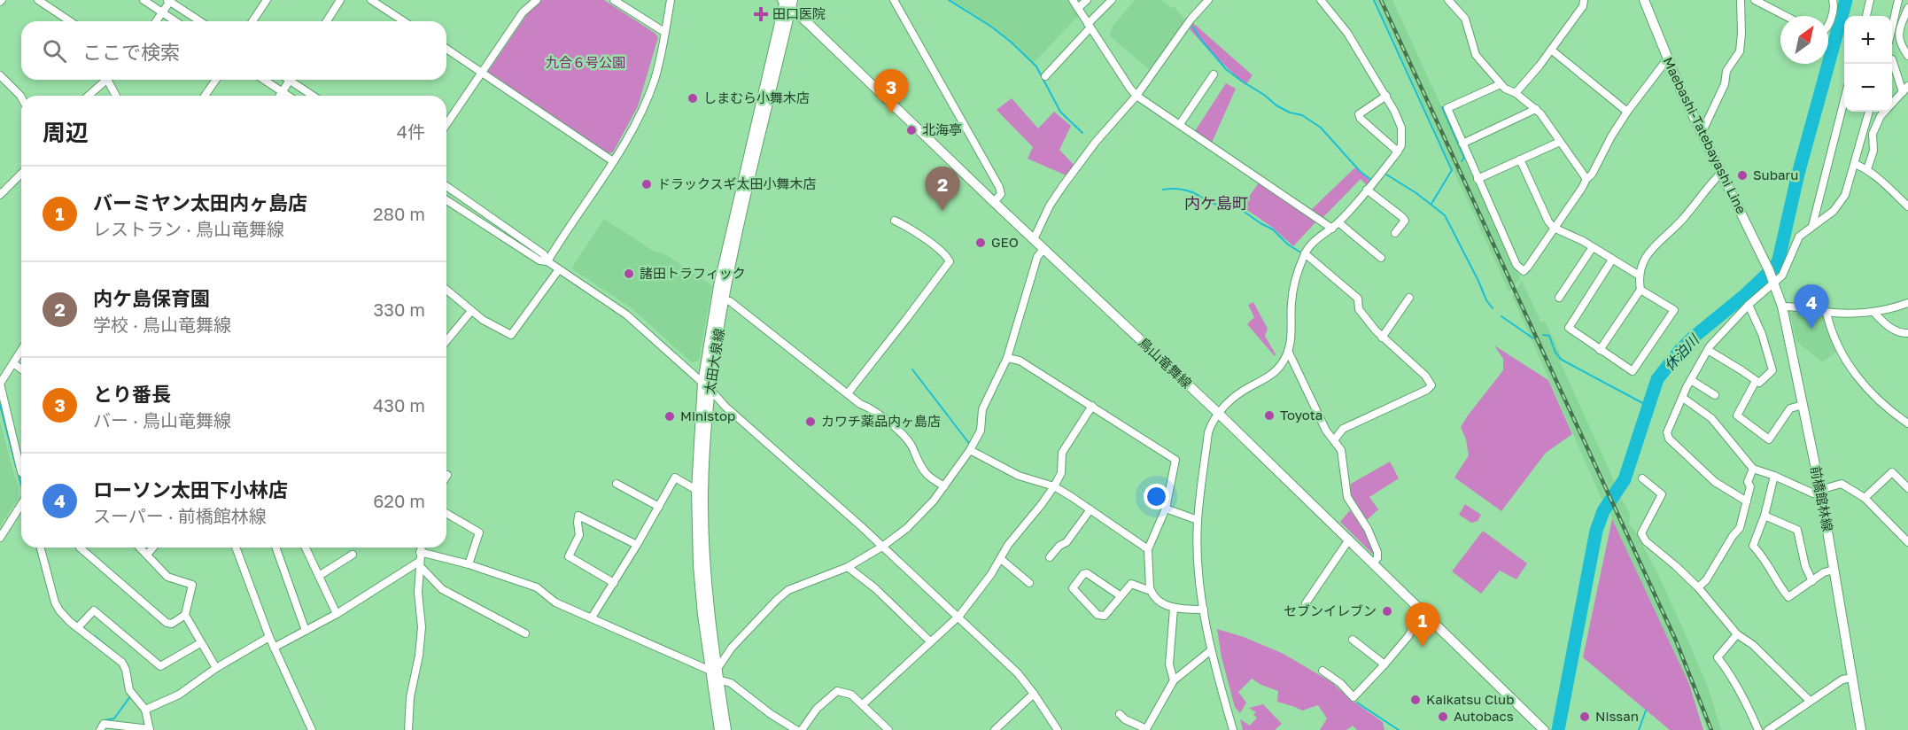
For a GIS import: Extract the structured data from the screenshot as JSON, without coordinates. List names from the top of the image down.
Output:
{
  "streets": {
    "main road": [
      "Maebashi-Tatebayashi Line",
      "太田大泉線",
      "鳥山竜舞線",
      "前橋館林線"
    ]
  },
  "crossings": [
    ["Maebashi-Tatebayashi Line", "前橋館林線"],
    ["太田大泉線", "鳥山竜舞線"]
  ],
  "districts": ["内ケ島町"],
  "water": ["休泊川"],
  "parks": ["九合６号公園"],
  "places": {
    "health": ["田口医院"],
    "other": [
      "しまむら小舞木店",
      "北海亭",
      "Subaru",
      "ドラックスギ太田小舞木店",
      "GEO",
      "諸田トラフィック",
      "Toyota",
      "Ministop",
      "カワチ薬品内ヶ島店",
      "セブンイレブン",
      "Kaikatsu Club",
      "Autobacs",
      "Nissan"
    ]
  },
  "north": "top right",
  "page": {
    "map_buttons": ["+", "−"],
    "search": "ここで検索",
    "pins": [
      "3",
      "2",
      "4",
      "1"
    ],
    "heading": ["周辺", "4件"],
    "list": [
      {
        "mark": "1",
        "name": "バーミヤン太田内ヶ島店",
        "note": "レストラン · 鳥山竜舞線",
        "value": "280 m"
      },
      {
        "mark": "2",
        "name": "内ケ島保育園",
        "note": "学校 · 鳥山竜舞線",
        "value": "330 m"
      },
      {
        "mark": "3",
        "name": "とり番長",
        "note": "バー · 鳥山竜舞線",
        "value": "430 m"
      },
      {
        "mark": "4",
        "name": "ローソン太田下小林店",
        "note": "スーパー · 前橋館林線",
        "value": "620 m"
      }
    ]
  }
}
